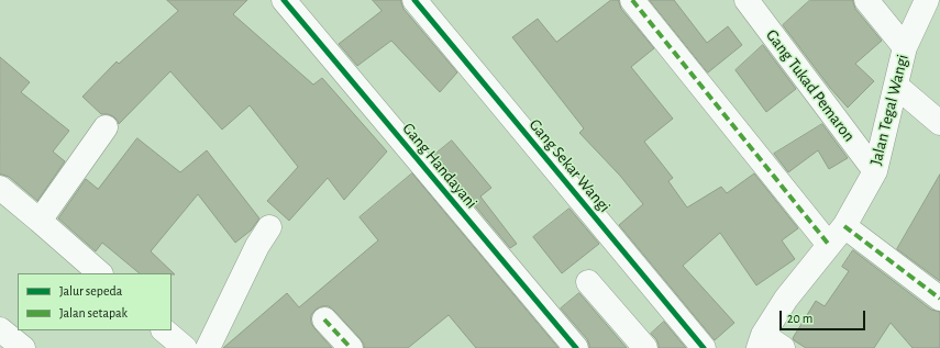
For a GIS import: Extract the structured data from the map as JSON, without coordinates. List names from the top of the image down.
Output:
{
  "streets": {
    "street": [
      "Gang Tukad Pemaron",
      "Jalan Tegal Wangi",
      "Gang Handayani",
      "Gang Sekar Wangi"
    ]
  },
  "crossings": [
    ["Gang Tukad Pemaron", "Jalan Tegal Wangi"]
  ],
  "legend": ["Jalur sepeda", "Jalan setapak"],
  "scale_bar": "20 m"
}
